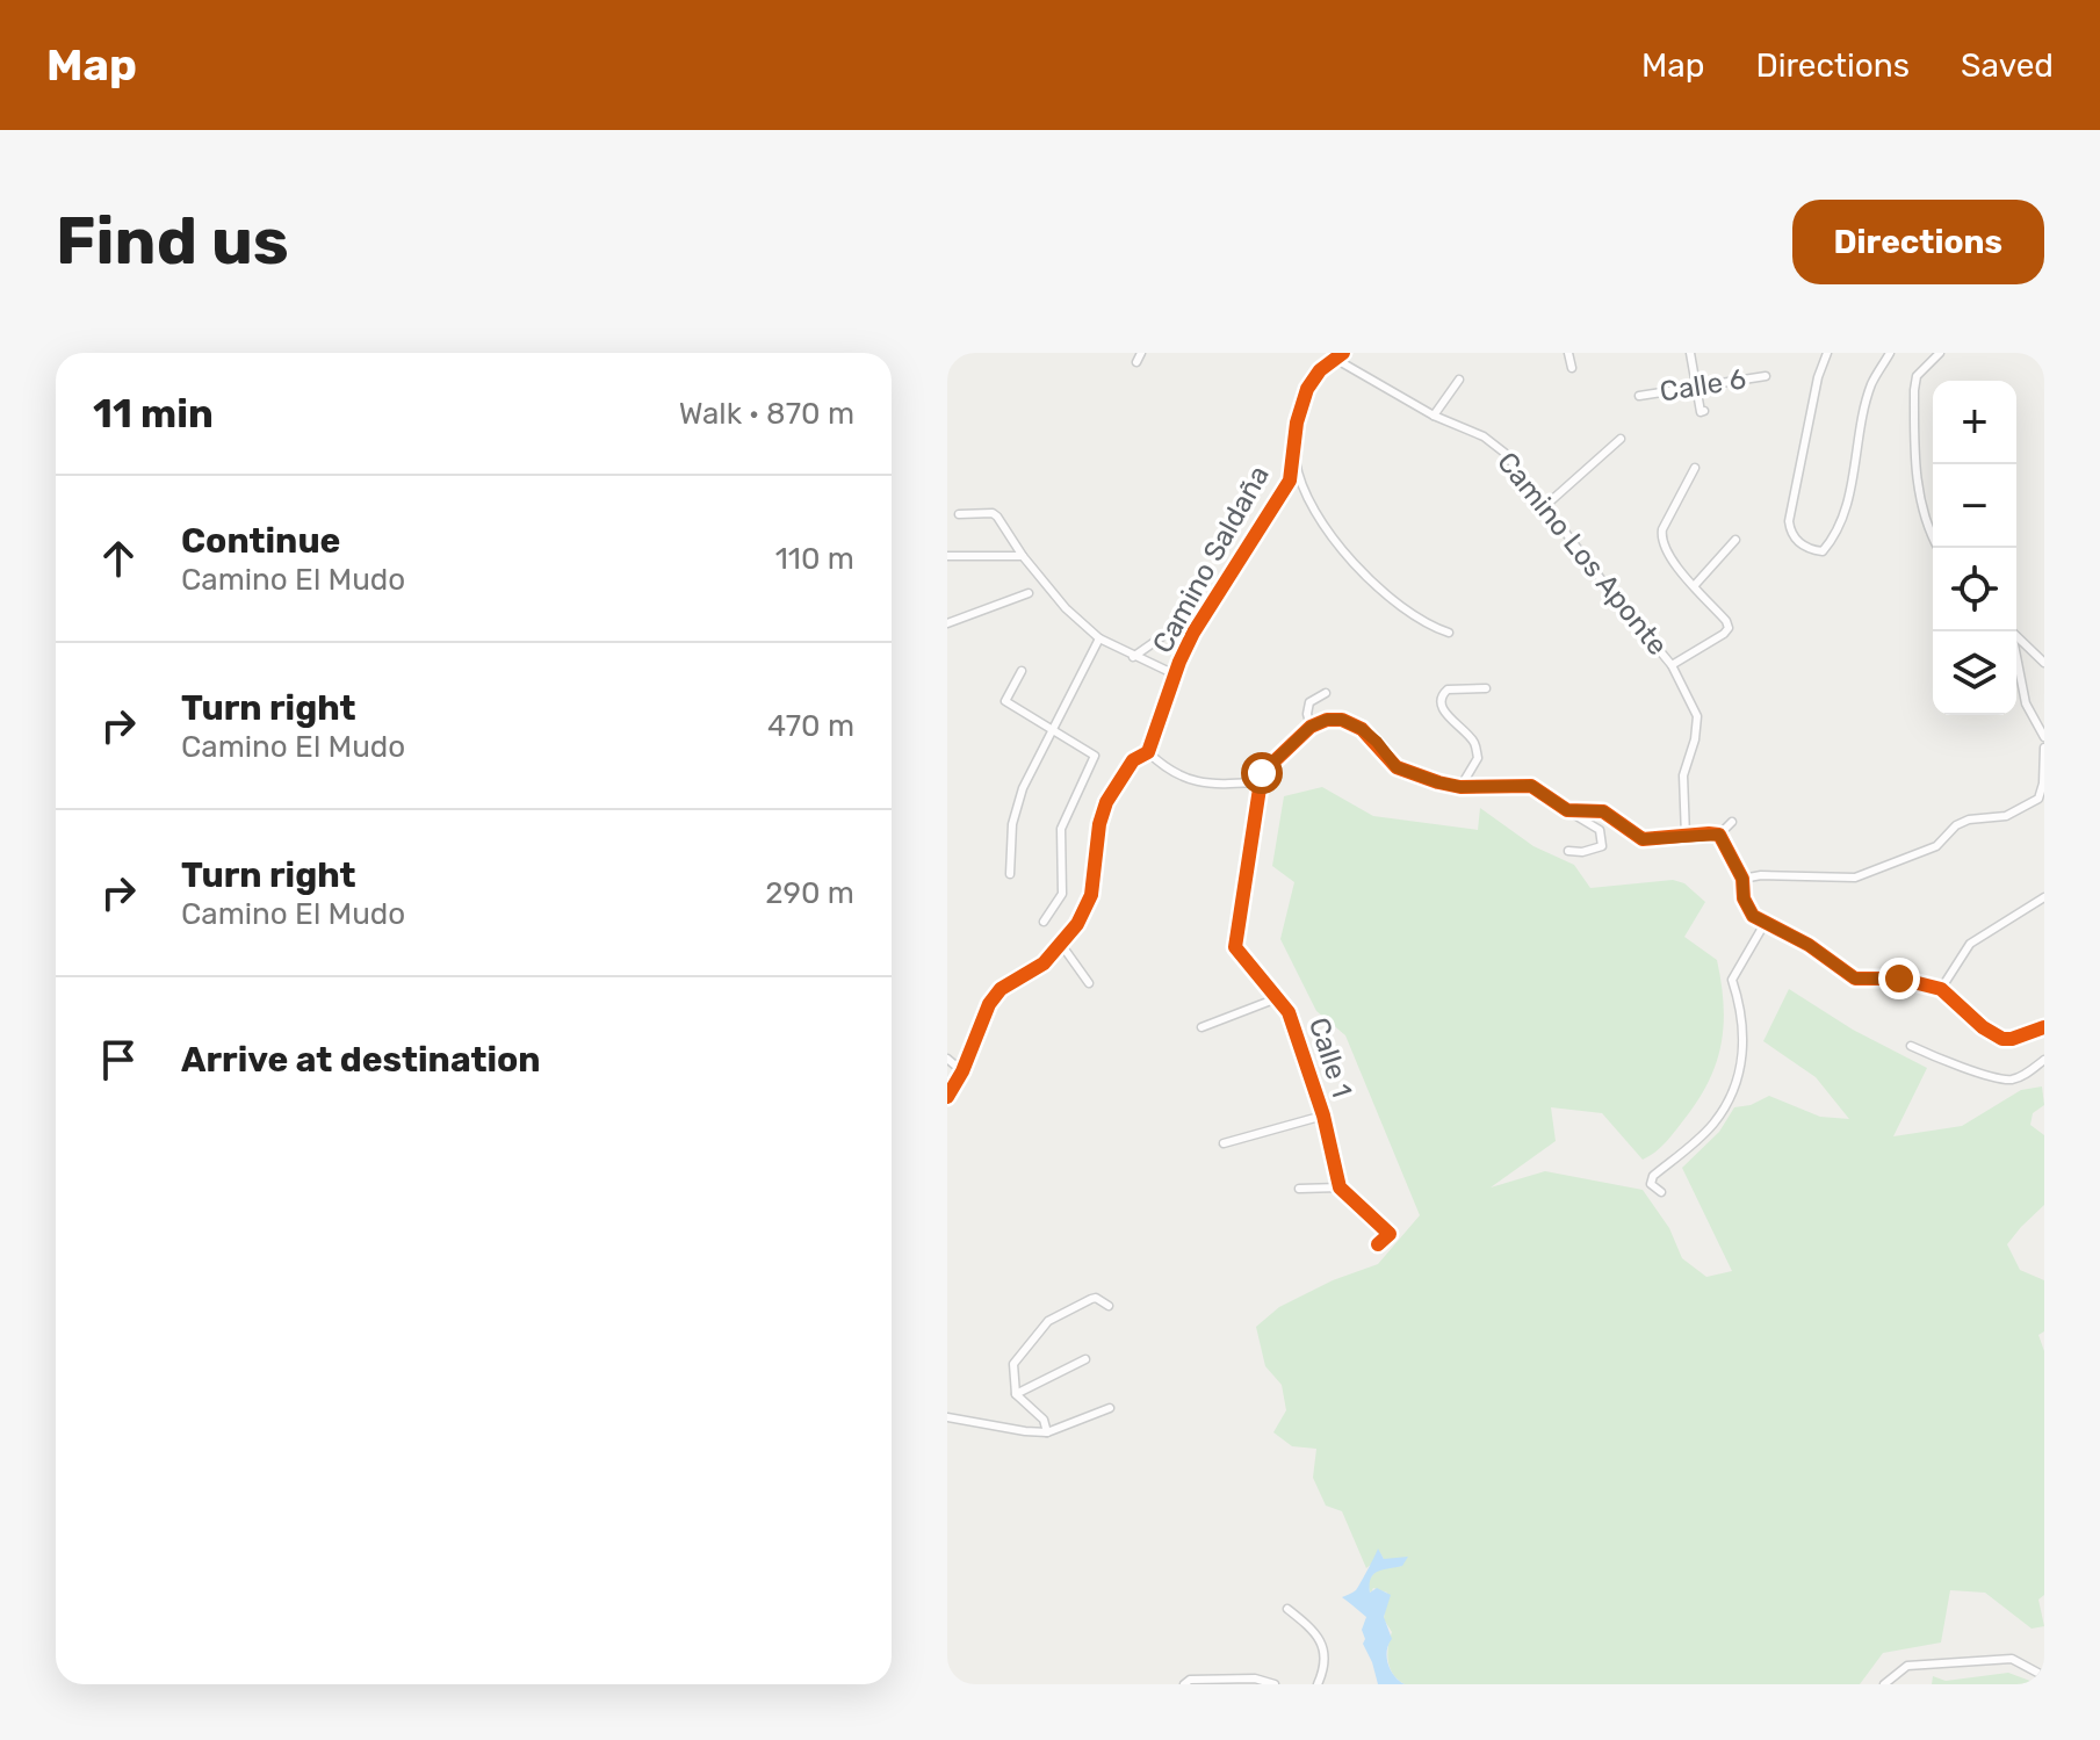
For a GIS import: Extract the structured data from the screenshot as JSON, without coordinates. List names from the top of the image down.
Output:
{
  "streets": {
    "street": [
      "Calle 6",
      "Camino Los Aponte",
      "Camino Saldaña",
      "Calle 1"
    ]
  },
  "crossings": [
    ["Camino Los Aponte", "Camino Saldaña"]
  ],
  "page": {
    "header": "Map",
    "nav": ["Map", "Directions", "Saved"],
    "buttons": "Directions",
    "title": "Find us",
    "heading": ["11 min", "Walk · 870 m"],
    "map_buttons": ["+", "−"],
    "list": [
      ["Continue", "Camino El Mudo", "110 m"],
      ["Turn right", "Camino El Mudo", "470 m"],
      ["Turn right", "Camino El Mudo", "290 m"],
      "Arrive at destination"
    ]
  }
}
